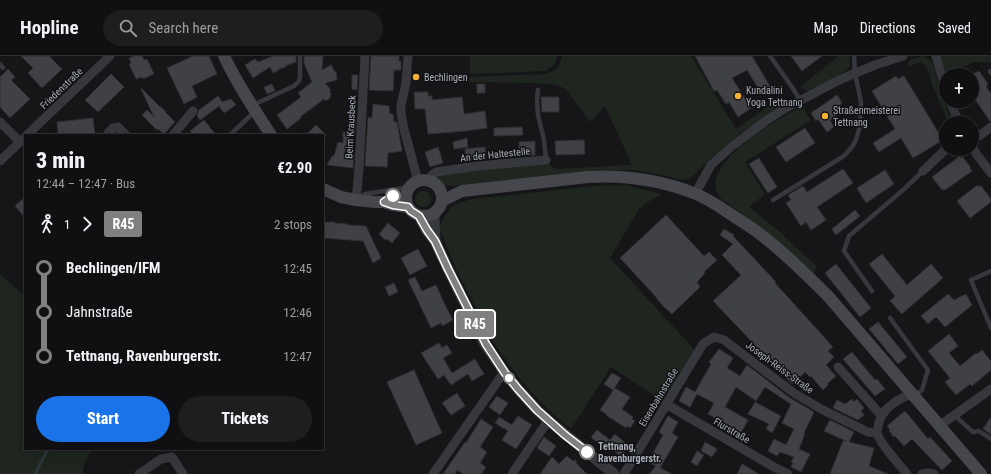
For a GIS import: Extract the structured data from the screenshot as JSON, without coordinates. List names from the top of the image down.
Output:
{
  "streets": {
    "street": [
      "Friedenstraße",
      "Beim Krausbeck",
      "An der Haltestelle",
      "Joseph-Reiss-Straße",
      "Eisenbahnstraße",
      "Flurstraße"
    ]
  },
  "crossings": [
    ["Joseph-Reiss-Straße", "Eisenbahnstraße"],
    ["Eisenbahnstraße", "Flurstraße"]
  ],
  "places": [
    "Bechlingen",
    "Kundalini Yoga Tettnang",
    "Straßenmeisterei Tettnang",
    "Tettnang, Ravenburgerstr."
  ],
  "lines": ["bus line R45"],
  "page": {
    "header": "Hopline",
    "search": "Search here",
    "nav": ["Map", "Directions", "Saved"],
    "on_map": "R45",
    "map_buttons": ["+", "−"],
    "heading": ["3 min", "12:44 – 12:47 · Bus", "€2.90"],
    "legs": ["1", "R45", "2 stops"],
    "list": [
      {
        "name": "Bechlingen/IFM",
        "value": "12:45"
      },
      {
        "name": "Jahnstraße",
        "value": "12:46"
      },
      {
        "name": "Tettnang, Ravenburgerstr.",
        "value": "12:47"
      }
    ],
    "buttons": ["Start", "Tickets"]
  }
}
